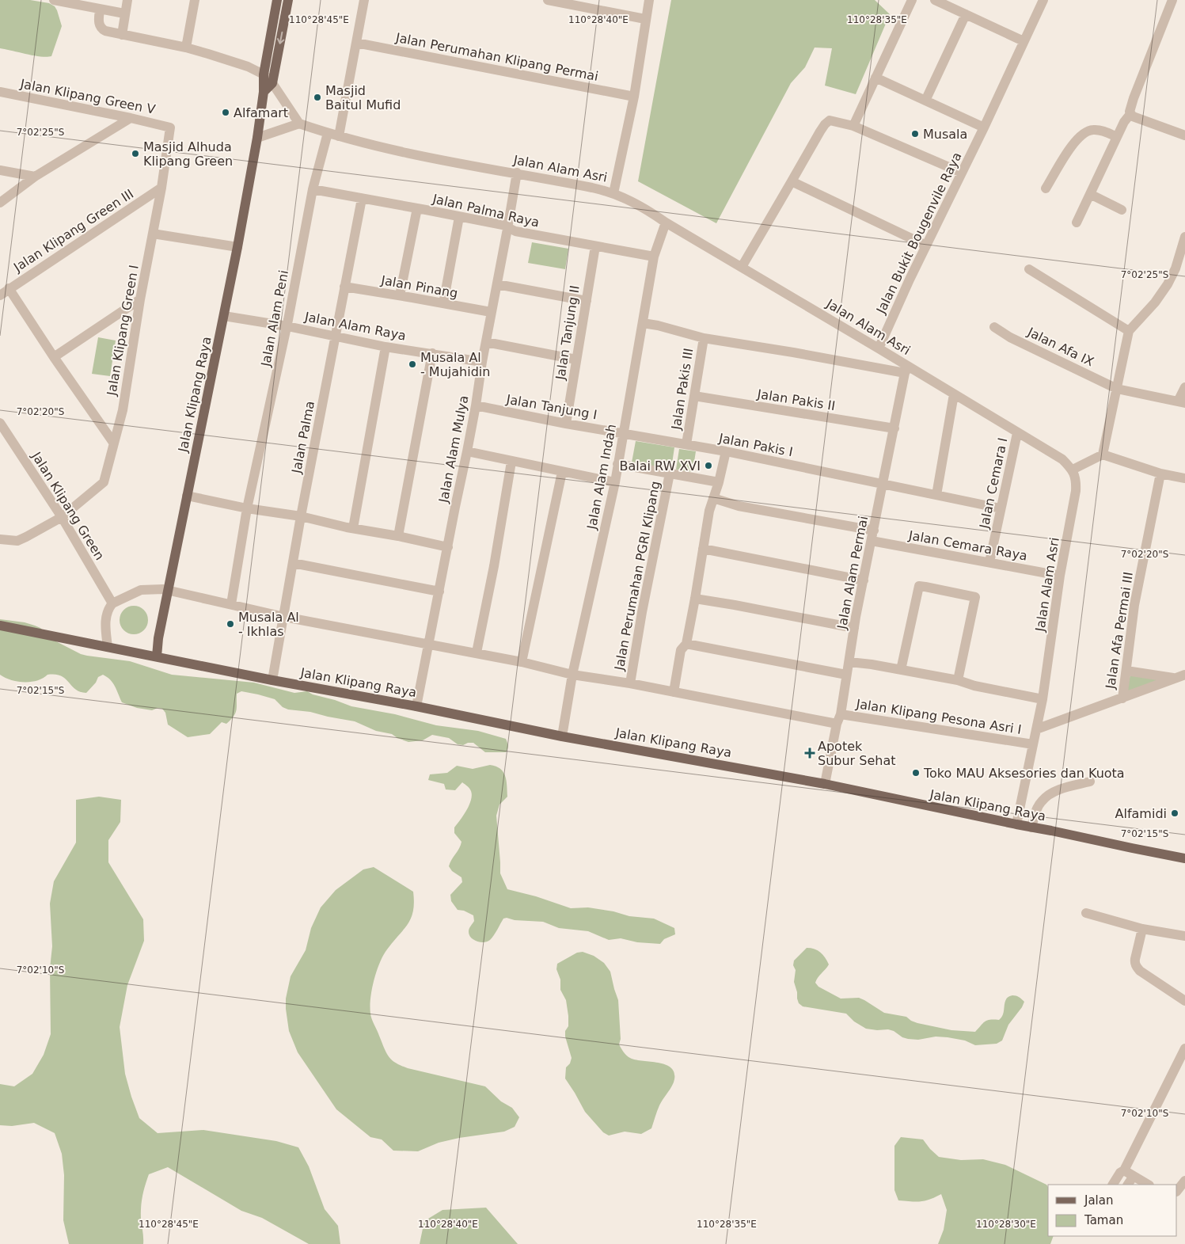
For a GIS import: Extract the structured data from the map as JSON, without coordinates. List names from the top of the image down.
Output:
{
  "streets": {
    "main road": ["Jalan Klipang Raya"],
    "street": [
      "Jalan Perumahan Klipang Permai",
      "Jalan Klipang Green V",
      "Jalan Alam Asri",
      "Jalan Palma Raya",
      "Jalan Klipang Green III",
      "Jalan Bukit Bougenvile Raya",
      "Jalan Pinang",
      "Jalan Alam Peni",
      "Jalan Alam Raya",
      "Jalan Klipang Green I",
      "Jalan Tanjung II",
      "Jalan Afa IX",
      "Jalan Pakis III",
      "Jalan Pakis II",
      "Jalan Tanjung I",
      "Jalan Palma",
      "Jalan Pakis I",
      "Jalan Alam Mulya",
      "Jalan Alam Indah",
      "Jalan Cemara I",
      "Jalan Klipang Green",
      "Jalan Cemara Raya",
      "Jalan Alam Permai",
      "Jalan Perumahan PGRI Klipang",
      "Jalan Afa Permai III",
      "Jalan Klipang Pesona Asri I"
    ]
  },
  "crossings": [
    ["Jalan Klipang Green V", "Jalan Klipang Green I"],
    ["Jalan Alam Asri", "Jalan Bukit Bougenvile Raya"],
    ["Jalan Alam Asri", "Jalan Alam Peni"],
    ["Jalan Alam Asri", "Jalan Klipang Raya"],
    ["Jalan Alam Asri", "Jalan Alam Mulya"],
    ["Jalan Alam Asri", "Jalan Alam Indah"],
    ["Jalan Alam Asri", "Jalan Cemara I"],
    ["Jalan Alam Asri", "Jalan Cemara Raya"],
    ["Jalan Alam Asri", "Jalan Alam Permai"],
    ["Jalan Alam Asri", "Jalan Klipang Pesona Asri I"],
    ["Jalan Palma Raya", "Jalan Alam Peni"],
    ["Jalan Palma Raya", "Jalan Tanjung II"],
    ["Jalan Palma Raya", "Jalan Palma"],
    ["Jalan Palma Raya", "Jalan Alam Mulya"],
    ["Jalan Palma Raya", "Jalan Alam Indah"],
    ["Jalan Klipang Green III", "Jalan Klipang Green I"],
    ["Jalan Pinang", "Jalan Palma"],
    ["Jalan Pinang", "Jalan Alam Mulya"],
    ["Jalan Alam Peni", "Jalan Alam Raya"],
    ["Jalan Alam Peni", "Jalan Perumahan PGRI Klipang"],
    ["Jalan Alam Raya", "Jalan Klipang Raya"],
    ["Jalan Alam Raya", "Jalan Palma"],
    ["Jalan Alam Raya", "Jalan Alam Mulya"],
    ["Jalan Klipang Green I", "Jalan Klipang Green"],
    ["Jalan Tanjung II", "Jalan Tanjung I"],
    ["Jalan Pakis III", "Jalan Pakis II"],
    ["Jalan Pakis III", "Jalan Pakis I"],
    ["Jalan Klipang Raya", "Jalan Palma"],
    ["Jalan Klipang Raya", "Jalan Alam Mulya"],
    ["Jalan Klipang Raya", "Jalan Alam Indah"],
    ["Jalan Klipang Raya", "Jalan Alam Permai"],
    ["Jalan Klipang Raya", "Jalan Perumahan PGRI Klipang"],
    ["Jalan Pakis II", "Jalan Alam Permai"],
    ["Jalan Tanjung I", "Jalan Pakis I"],
    ["Jalan Tanjung I", "Jalan Alam Mulya"],
    ["Jalan Tanjung I", "Jalan Alam Indah"],
    ["Jalan Palma", "Jalan Perumahan PGRI Klipang"],
    ["Jalan Pakis I", "Jalan Alam Indah"],
    ["Jalan Pakis I", "Jalan Cemara I"],
    ["Jalan Pakis I", "Jalan Alam Permai"],
    ["Jalan Alam Mulya", "Jalan Perumahan PGRI Klipang"],
    ["Jalan Alam Indah", "Jalan Perumahan PGRI Klipang"],
    ["Jalan Cemara I", "Jalan Cemara Raya"],
    ["Jalan Cemara Raya", "Jalan Alam Permai"],
    ["Jalan Alam Permai", "Jalan Perumahan PGRI Klipang"],
    ["Jalan Alam Permai", "Jalan Klipang Pesona Asri I"]
  ],
  "places": {
    "other": [
      "Masjid Baitul Mufid",
      "Alfamart",
      "Musala",
      "Masjid Alhuda Klipang Green",
      "Musala Al - Mujahidin",
      "Balai RW XVI",
      "Musala Al - Ikhlas",
      "Toko MAU Aksesories dan Kuota",
      "Alfamidi"
    ],
    "health": ["Apotek Subur Sehat"]
  },
  "legend": ["Jalan", "Taman"],
  "coordinates": [
    "110°28'45\"E",
    "110°28'40\"E",
    "110°28'35\"E",
    "7°02'25\"S",
    "7°02'20\"S",
    "7°02'15\"S",
    "7°02'10\"S",
    "110°28'30\"E"
  ]
}
